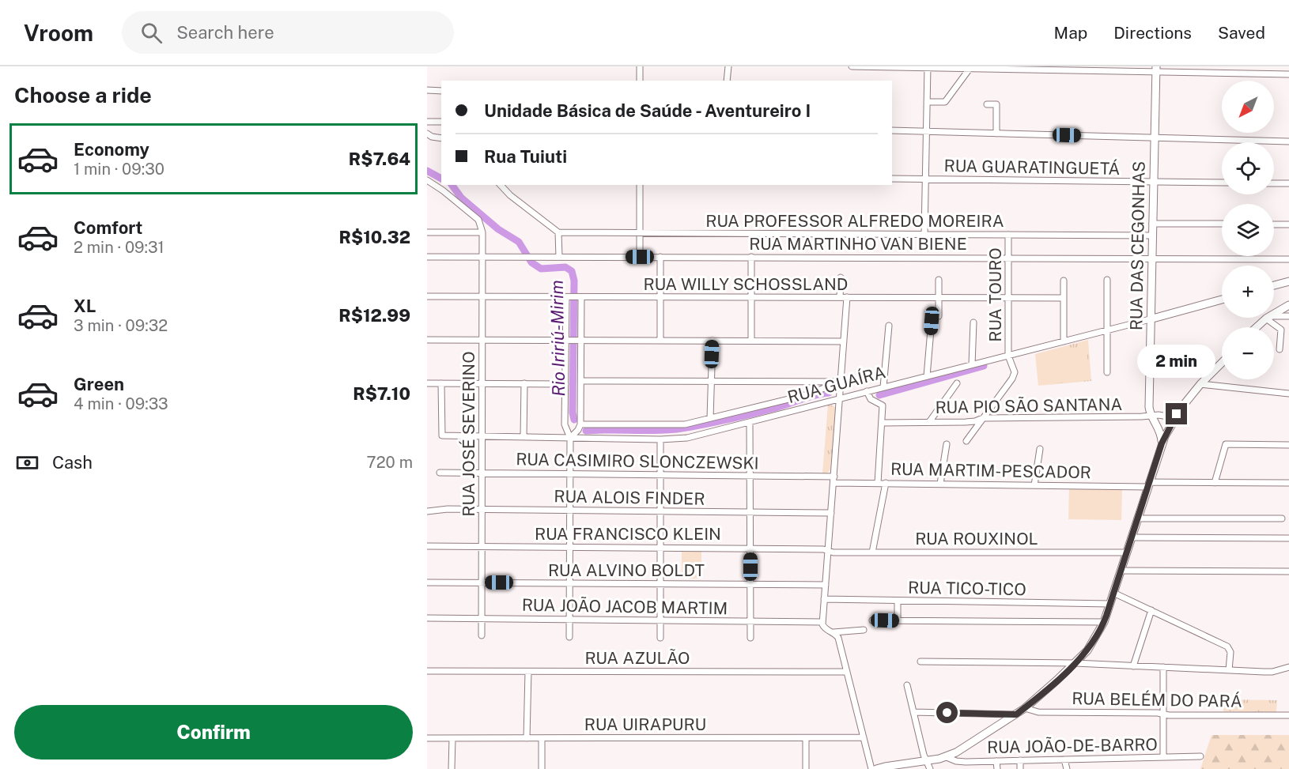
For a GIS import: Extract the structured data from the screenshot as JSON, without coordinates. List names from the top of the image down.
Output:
{
  "streets": {
    "main road": ["RUA DAS CEGONHAS", "RUA GUAÍRA"],
    "street": [
      "RUA GUARATINGUETÁ",
      "RUA PROFESSOR ALFREDO MOREIRA",
      "RUA MARTINHO VAN BIENE",
      "RUA WILLY SCHOSSLAND",
      "RUA TOURO",
      "RUA PIO SÃO SANTANA",
      "RUA JOSÉ SEVERINO",
      "RUA CASIMIRO SLONCZEWSKI",
      "RUA MARTIM-PESCADOR",
      "RUA ALOIS FINDER",
      "RUA FRANCISCO KLEIN",
      "RUA ROUXINOL",
      "RUA ALVINO BOLDT",
      "RUA TICO-TICO",
      "RUA JOÃO JACOB MARTIM",
      "RUA AZULÃO",
      "RUA BELÉM DO PARÁ",
      "RUA UIRAPURU",
      "RUA JOÃO-DE-BARRO"
    ]
  },
  "crossings": [
    ["RUA GUARATINGUETÁ", "RUA DAS CEGONHAS"],
    ["RUA PROFESSOR ALFREDO MOREIRA", "RUA DAS CEGONHAS"],
    ["RUA PROFESSOR ALFREDO MOREIRA", "RUA TOURO"],
    ["RUA MARTINHO VAN BIENE", "RUA DAS CEGONHAS"],
    ["RUA MARTINHO VAN BIENE", "RUA TOURO"],
    ["RUA MARTINHO VAN BIENE", "RUA JOSÉ SEVERINO"],
    ["RUA DAS CEGONHAS", "RUA GUAÍRA"],
    ["RUA DAS CEGONHAS", "RUA PIO SÃO SANTANA"],
    ["RUA WILLY SCHOSSLAND", "RUA TOURO"],
    ["RUA WILLY SCHOSSLAND", "RUA JOSÉ SEVERINO"],
    ["RUA TOURO", "RUA GUAÍRA"],
    ["RUA TOURO", "RUA PIO SÃO SANTANA"],
    ["RUA GUAÍRA", "RUA JOSÉ SEVERINO"],
    ["RUA JOSÉ SEVERINO", "RUA CASIMIRO SLONCZEWSKI"],
    ["RUA JOSÉ SEVERINO", "RUA ALOIS FINDER"],
    ["RUA JOSÉ SEVERINO", "RUA FRANCISCO KLEIN"],
    ["RUA JOSÉ SEVERINO", "RUA ALVINO BOLDT"],
    ["RUA JOSÉ SEVERINO", "RUA JOÃO JACOB MARTIM"],
    ["RUA CASIMIRO SLONCZEWSKI", "RUA MARTIM-PESCADOR"],
    ["RUA FRANCISCO KLEIN", "RUA ROUXINOL"]
  ],
  "water": ["Rio Iririú-Mirim"],
  "north": "bottom left",
  "page": {
    "header": "Vroom",
    "search": "Search here",
    "nav": ["Map", "Directions", "Saved"],
    "heading": "Choose a ride",
    "map_buttons": ["+", "−"],
    "banner": ["Unidade Básica de Saúde - Aventureiro I", "Rua Tuiuti"],
    "list": [
      {
        "name": "Economy",
        "note": "1 min · 09:30",
        "value": "R$7.64"
      },
      {
        "name": "Comfort",
        "note": "2 min · 09:31",
        "value": "R$10.32"
      },
      {
        "name": "XL",
        "note": "3 min · 09:32",
        "value": "R$12.99"
      },
      {
        "name": "Green",
        "note": "4 min · 09:33",
        "value": "R$7.10"
      }
    ],
    "bubble": "2 min",
    "pay": ["Cash", "720 m"],
    "buttons": "Confirm"
  }
}
